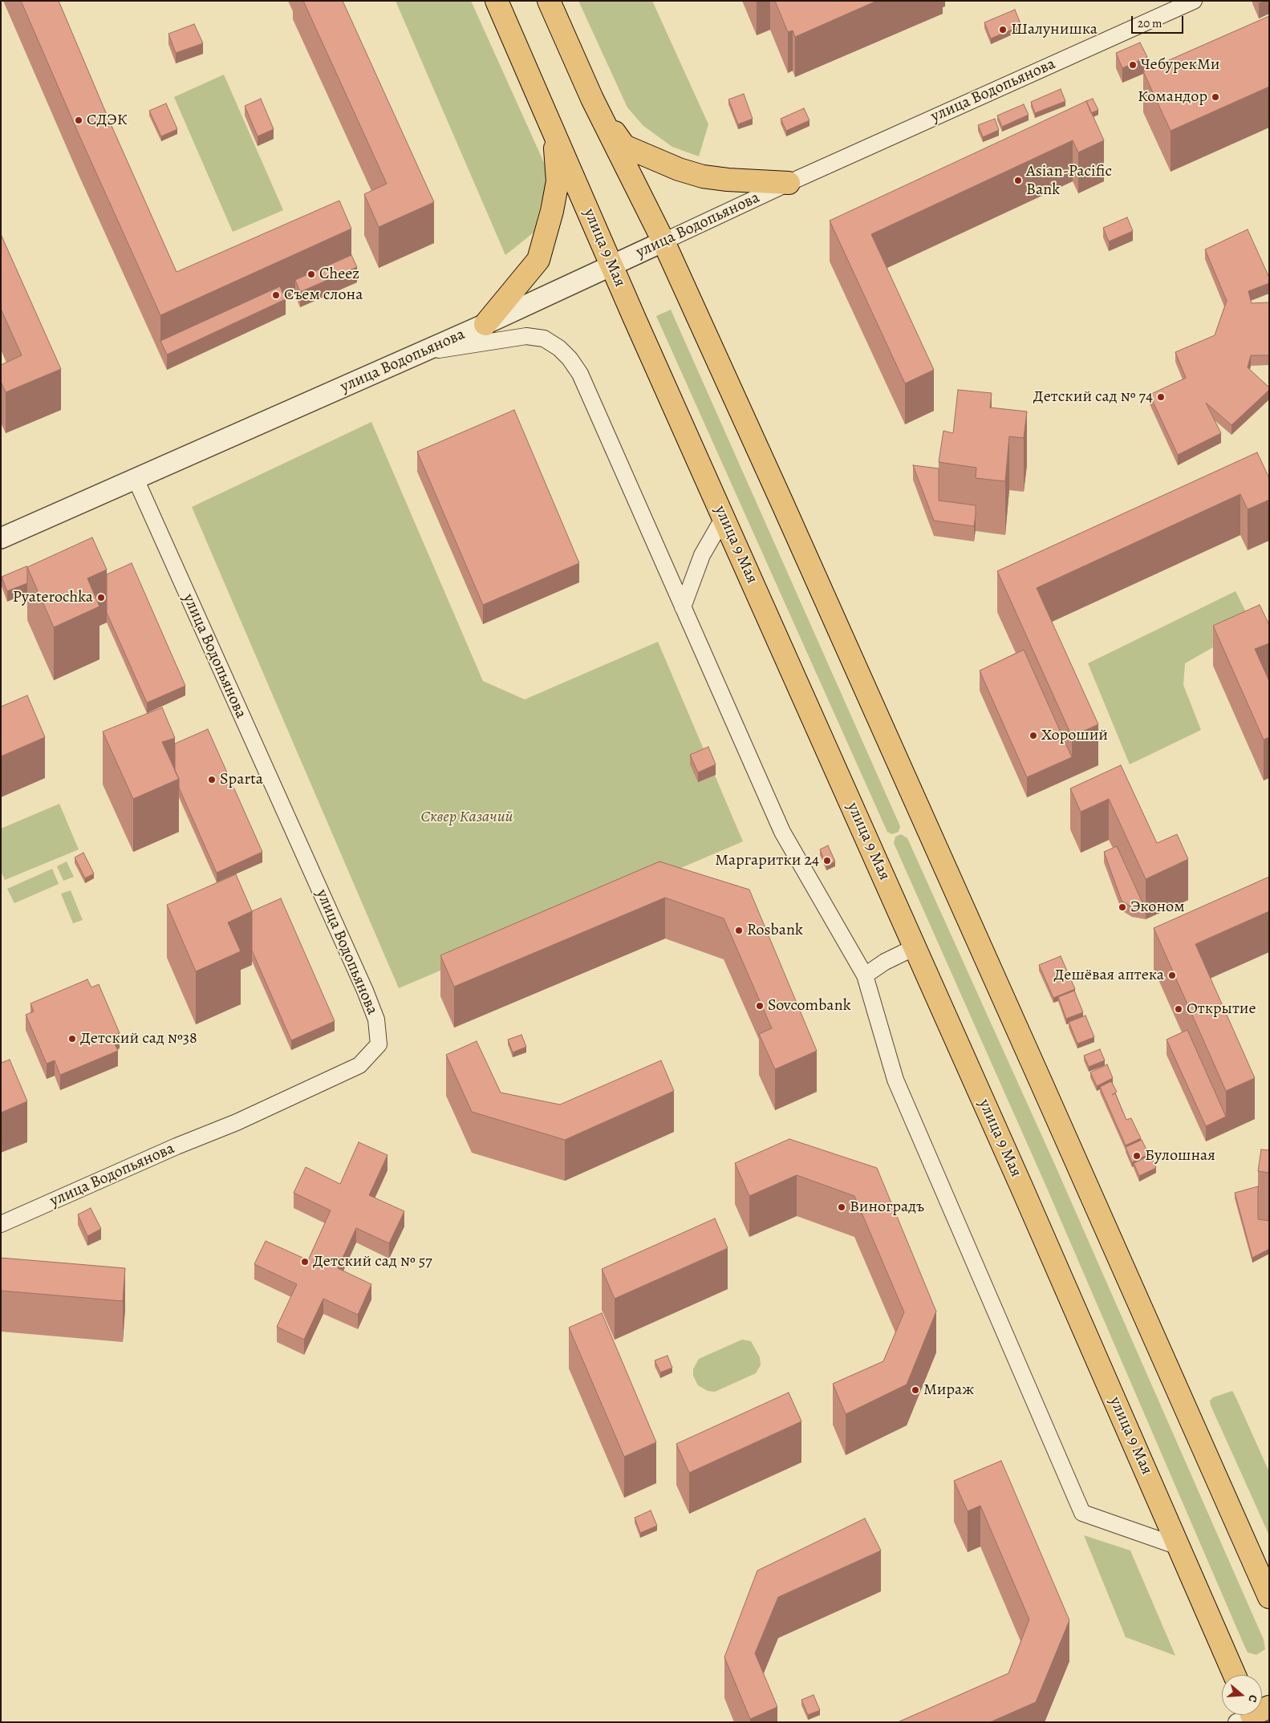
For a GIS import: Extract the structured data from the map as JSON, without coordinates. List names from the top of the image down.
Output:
{
  "streets": {
    "main road": ["улица 9 Мая"],
    "street": ["улица Водопьянова"]
  },
  "crossings": [
    ["улица Водопьянова", "улица 9 Мая"]
  ],
  "parks": ["Сквер Казачий"],
  "places": [
    "Шалунишка",
    "ЧебурекМи",
    "Командор",
    "СДЭК",
    "Asian-Pacific Bank",
    "Cheez",
    "Съем слона",
    "Детский сад № 74",
    "Pyaterochka",
    "Хороший",
    "Sparta",
    "Маргаритки 24",
    "Эконом",
    "Rosbank",
    "Дешёвая аптека",
    "Sovcombank",
    "Открытие",
    "Детский сад №38",
    "Булошная",
    "Виноградъ",
    "Детский сад № 57",
    "Мираж"
  ],
  "scale_bar": "20 m",
  "north": "right"
}
